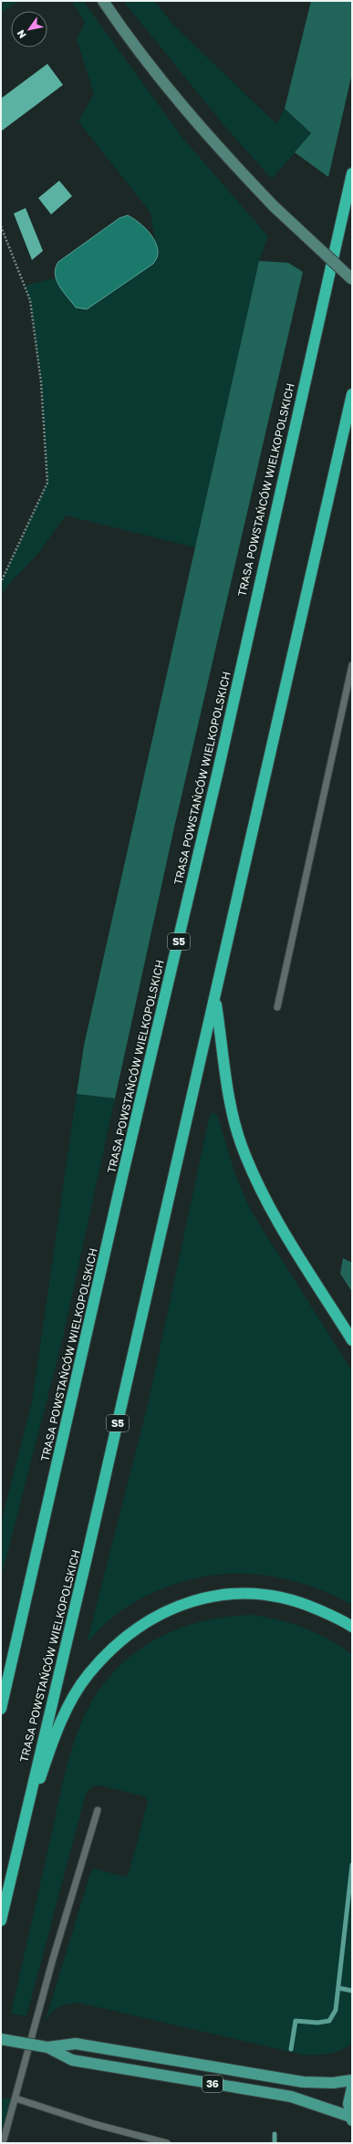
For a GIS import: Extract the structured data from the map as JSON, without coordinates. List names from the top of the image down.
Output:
{
  "streets": {
    "highway": ["TRASA POWSTAŃCÓW WIELKOPOLSKICH", "S5"],
    "main road": ["36"]
  },
  "north": "bottom left"
}
